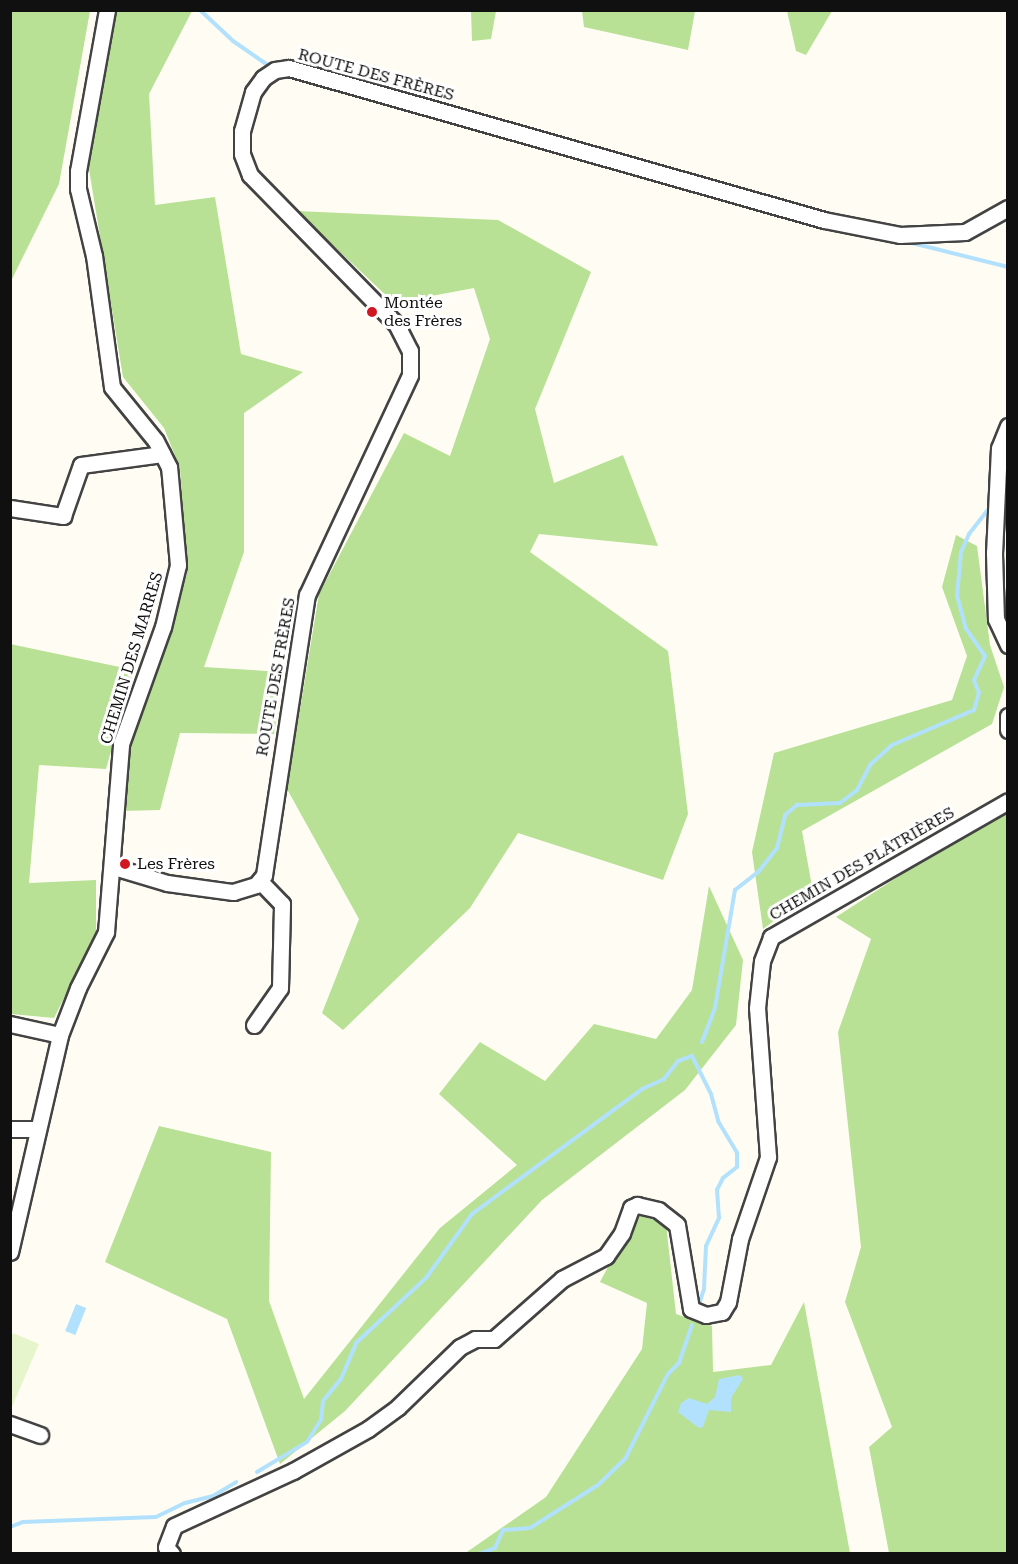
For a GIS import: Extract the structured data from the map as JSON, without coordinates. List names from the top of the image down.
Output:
{
  "streets": {
    "street": ["ROUTE DES FRÈRES", "CHEMIN DES MARRES", "CHEMIN DES PLÂTRIÈRES"]
  },
  "places": ["Montée des Frères", "Les Frères"]
}
